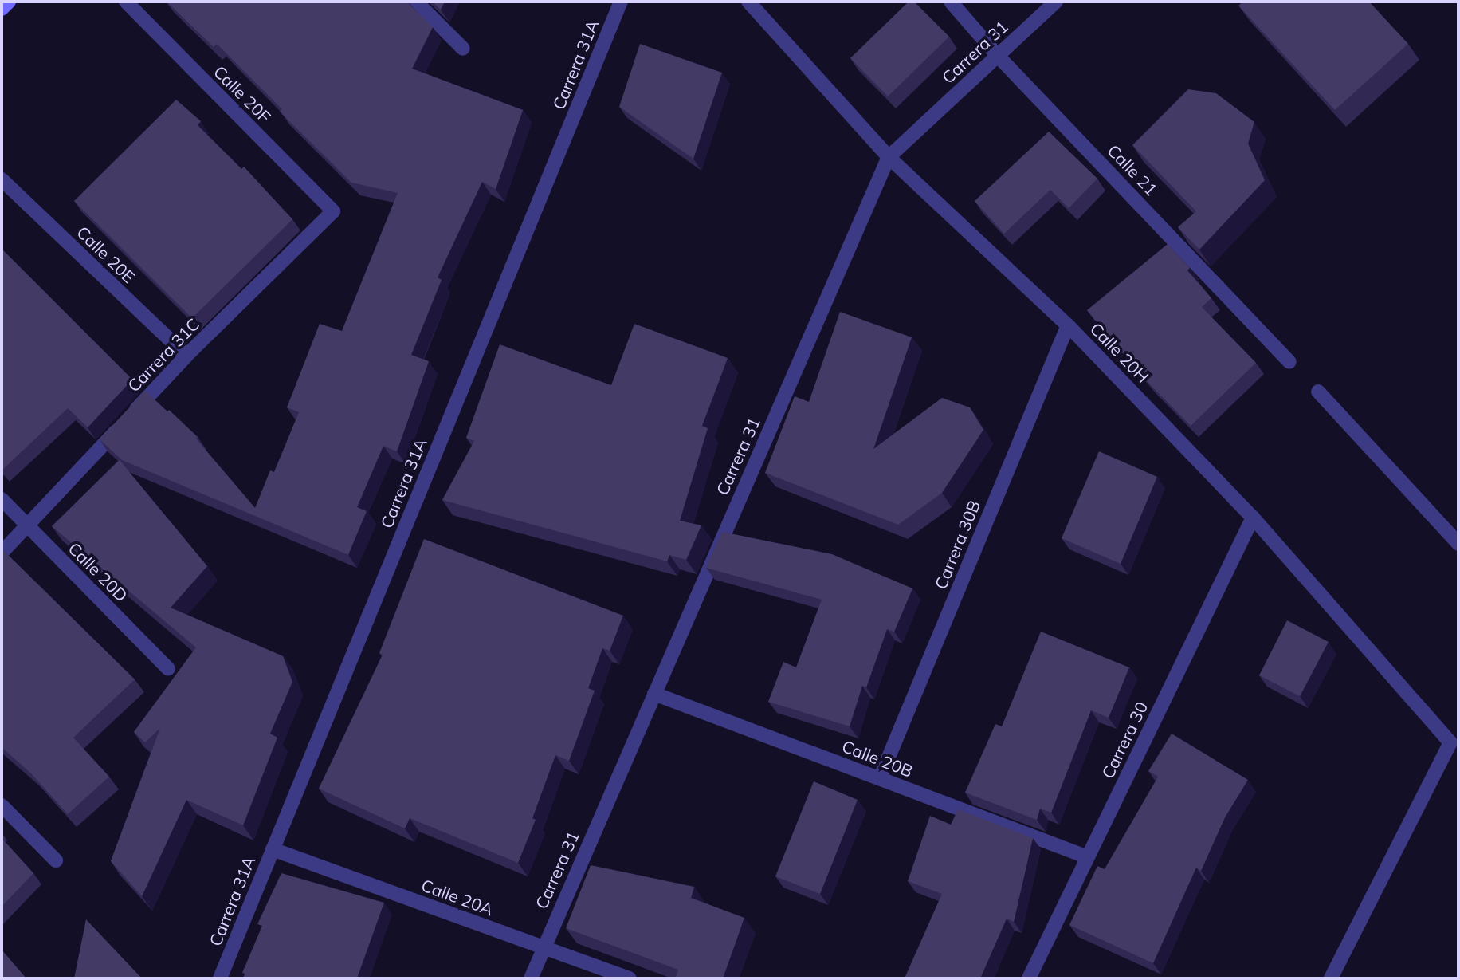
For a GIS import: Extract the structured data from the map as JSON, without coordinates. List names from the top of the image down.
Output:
{
  "streets": {
    "street": [
      "Carrera 31",
      "Carrera 31A",
      "Calle 20F",
      "Calle 21",
      "Calle 20E",
      "Calle 20H",
      "Carrera 31C",
      "Carrera 30B",
      "Calle 20D",
      "Carrera 30",
      "Calle 20B",
      "Calle 20A"
    ]
  },
  "crossings": [
    ["Carrera 31", "Calle 21"],
    ["Carrera 31", "Calle 20H"],
    ["Carrera 31", "Calle 20B"],
    ["Carrera 31", "Calle 20A"],
    ["Carrera 31A", "Calle 20A"],
    ["Calle 20F", "Carrera 31C"],
    ["Calle 20E", "Carrera 31C"],
    ["Calle 20H", "Carrera 30B"],
    ["Calle 20H", "Carrera 30"],
    ["Carrera 31C", "Calle 20D"],
    ["Carrera 30B", "Calle 20B"],
    ["Carrera 30", "Calle 20B"]
  ]
}
